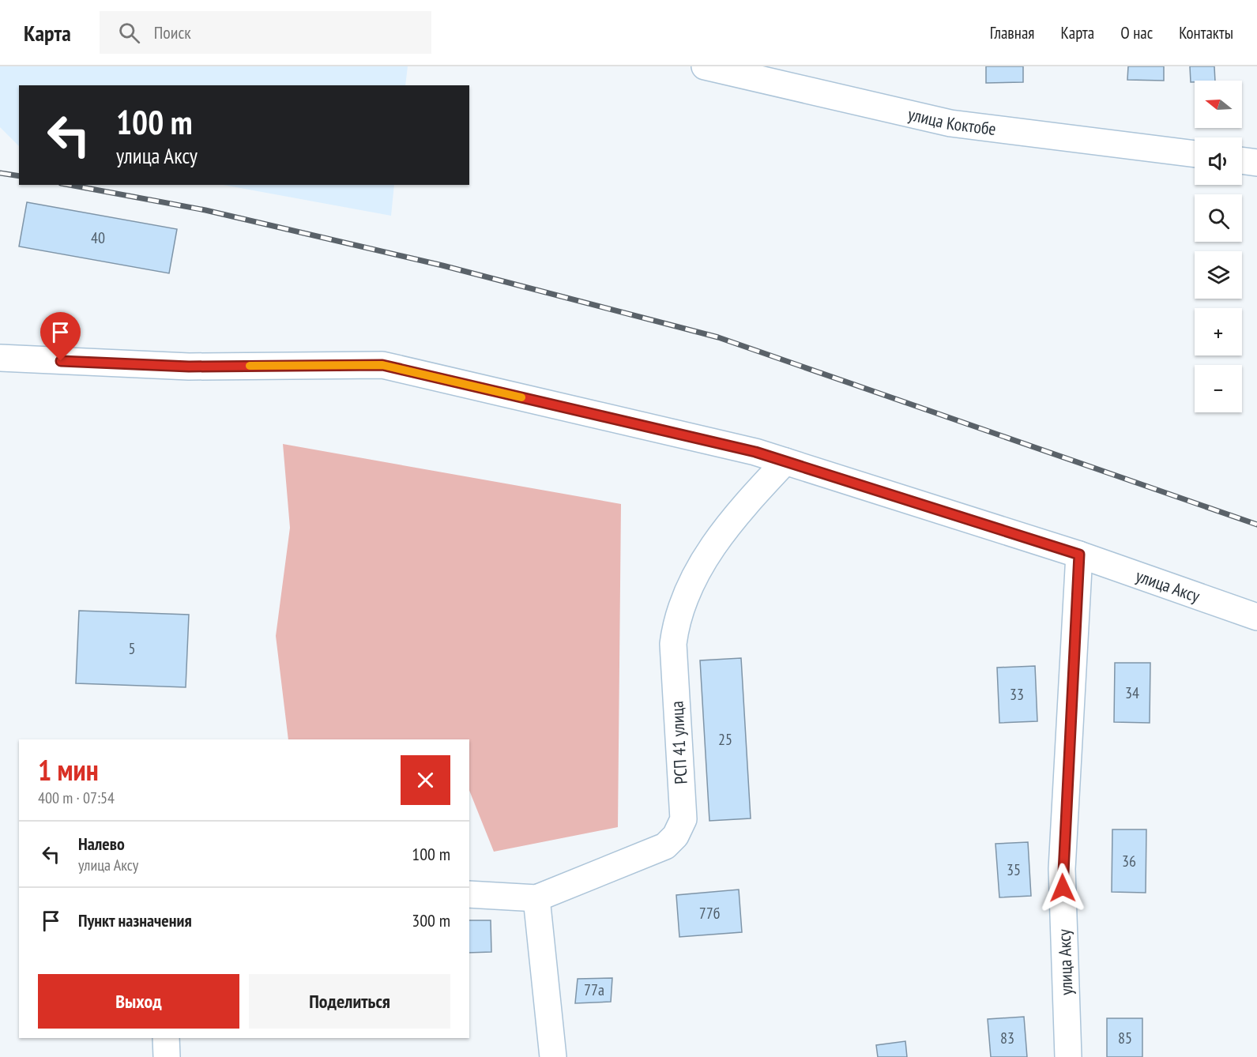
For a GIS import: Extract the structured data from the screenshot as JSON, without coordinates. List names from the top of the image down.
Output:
{
  "streets": {
    "street": ["улица Коктобе", "улица Аксу", "РСП 41 улица"]
  },
  "crossings": [
    ["улица Аксу", "РСП 41 улица"]
  ],
  "house_numbers": [
    "40",
    "5",
    "34",
    "33",
    "25",
    "36",
    "35",
    "77б",
    "77а",
    "83",
    "85"
  ],
  "north": "left",
  "page": {
    "header": "Карта",
    "search": "Поиск",
    "nav": [
      "Главная",
      "Карта",
      "О нас",
      "Контакты"
    ],
    "map_buttons": ["+", "−"],
    "turn": ["100 m", "улица Аксу"],
    "heading": ["1 мин", "400 m · 07:54"],
    "list": [
      {
        "name": "Налево",
        "note": "улица Аксу",
        "value": "100 m"
      },
      {
        "name": "Пункт назначения",
        "value": "300 m"
      }
    ],
    "buttons": ["Выход", "Поделиться"]
  }
}
